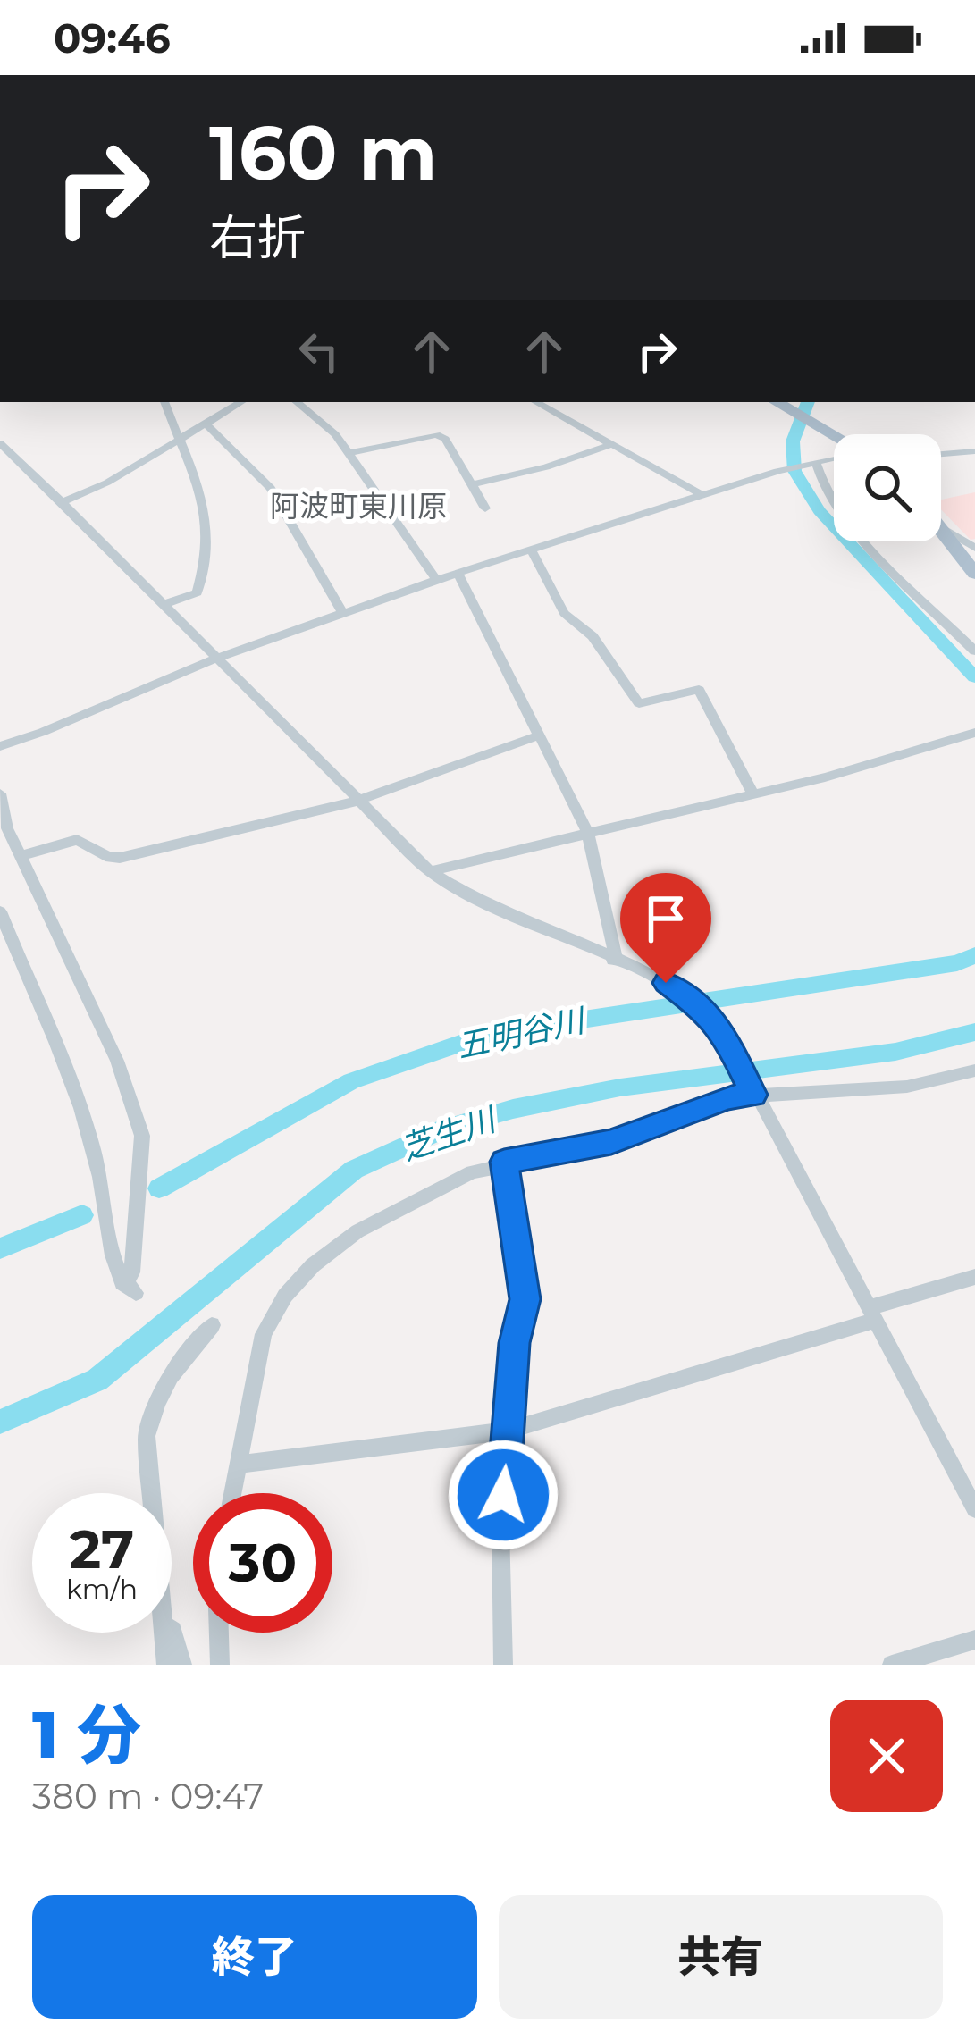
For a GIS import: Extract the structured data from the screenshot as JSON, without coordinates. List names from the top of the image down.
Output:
{
  "districts": ["阿波町東川原"],
  "water": ["五明谷川", "芝生川"],
  "page": {
    "status": "09:46",
    "turn": ["160 m", "右折"],
    "speed": "27 km/h",
    "limit": "30",
    "heading": ["1 分", "380 m · 09:47"],
    "buttons": ["終了", "共有"]
  }
}
